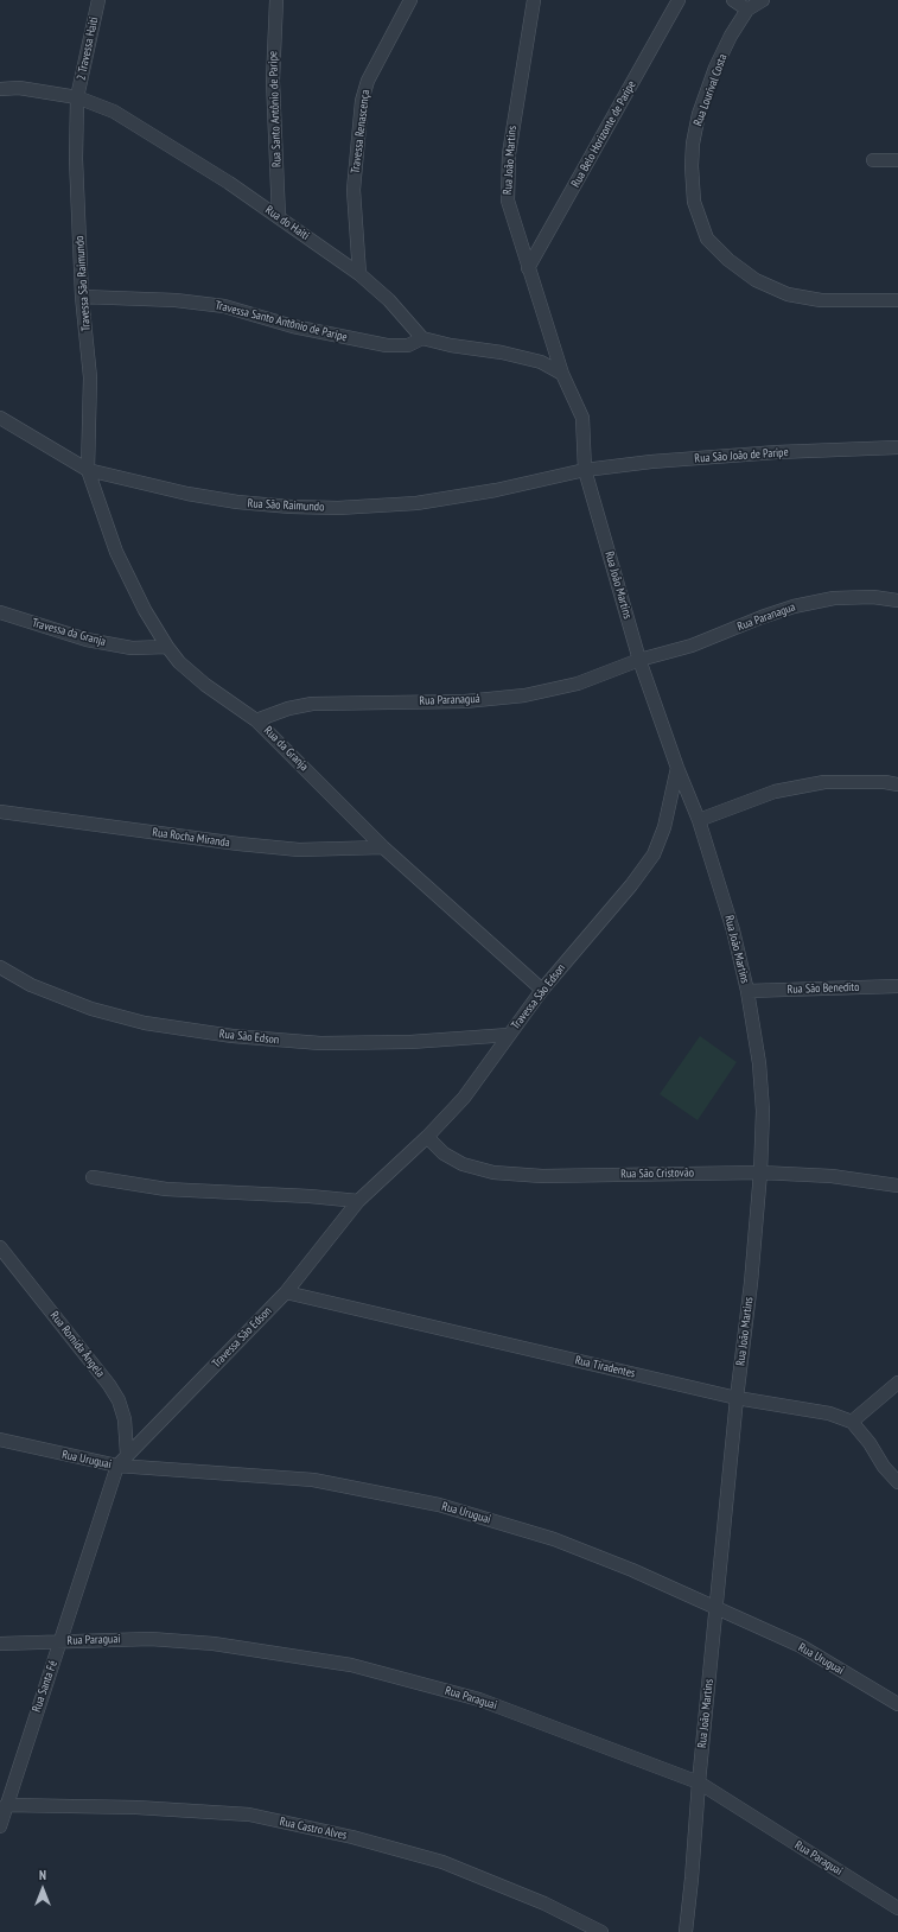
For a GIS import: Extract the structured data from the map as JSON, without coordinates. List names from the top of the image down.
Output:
{
  "streets": {
    "street": [
      "2 Travessa Haiti",
      "Rua Lourival Costa",
      "Rua Santo Antônio de Paripe",
      "Travessa Renascença",
      "Rua Belo Horizonte de Paripe",
      "Rua João Martins",
      "Rua do Haiti",
      "Travessa São Raimundo",
      "Travessa Santo Antōnio de Paripe",
      "Rua São João de Paripe",
      "Rua São Raimundo",
      "Rua Paranagua",
      "Travessa da Granja",
      "Rua Paranaguá",
      "Rua da Granja",
      "Rua Rocha Miranda",
      "Rua São Benedito",
      "Travessa São Edson",
      "Rua São Edson",
      "Rua São Cristovão",
      "Rua Romida Ângela",
      "Rua Tiradentes",
      "Rua Uruguai",
      "Rua Paraguai",
      "Rua Santa Fé",
      "Rua Castro Alves"
    ]
  },
  "crossings": [
    ["2 Travessa Haiti", "Rua do Haiti"],
    ["2 Travessa Haiti", "Travessa São Raimundo"],
    ["Rua Santo Antônio de Paripe", "Rua do Haiti"],
    ["Travessa Renascença", "Rua do Haiti"],
    ["Rua Belo Horizonte de Paripe", "Rua João Martins"],
    ["Rua João Martins", "Rua São João de Paripe"],
    ["Rua João Martins", "Rua São Raimundo"],
    ["Rua João Martins", "Rua Paranagua"],
    ["Rua João Martins", "Rua Paranaguá"],
    ["Rua João Martins", "Rua São Benedito"],
    ["Rua João Martins", "Travessa São Edson"],
    ["Rua João Martins", "Rua São Cristovão"],
    ["Rua João Martins", "Rua Tiradentes"],
    ["Rua João Martins", "Rua Uruguai"],
    ["Rua João Martins", "Rua Paraguai"],
    ["Rua do Haiti", "Travessa São Raimundo"],
    ["Rua do Haiti", "Travessa Santo Antōnio de Paripe"],
    ["Travessa São Raimundo", "Travessa Santo Antōnio de Paripe"],
    ["Travessa São Raimundo", "Rua São Raimundo"],
    ["Travessa São Raimundo", "Rua da Granja"],
    ["Rua São João de Paripe", "Rua São Raimundo"],
    ["Rua São Raimundo", "Rua da Granja"],
    ["Rua Paranagua", "Rua Paranaguá"],
    ["Travessa da Granja", "Rua da Granja"],
    ["Rua Paranaguá", "Rua da Granja"],
    ["Rua da Granja", "Rua Rocha Miranda"],
    ["Rua da Granja", "Travessa São Edson"],
    ["Travessa São Edson", "Rua São Edson"],
    ["Travessa São Edson", "Rua São Cristovão"],
    ["Travessa São Edson", "Rua Romida Ângela"],
    ["Travessa São Edson", "Rua Tiradentes"],
    ["Travessa São Edson", "Rua Uruguai"],
    ["Travessa São Edson", "Rua Santa Fé"],
    ["Rua Uruguai", "Rua Santa Fé"],
    ["Rua Paraguai", "Rua Santa Fé"],
    ["Rua Santa Fé", "Rua Castro Alves"]
  ],
  "north": "top"
}
